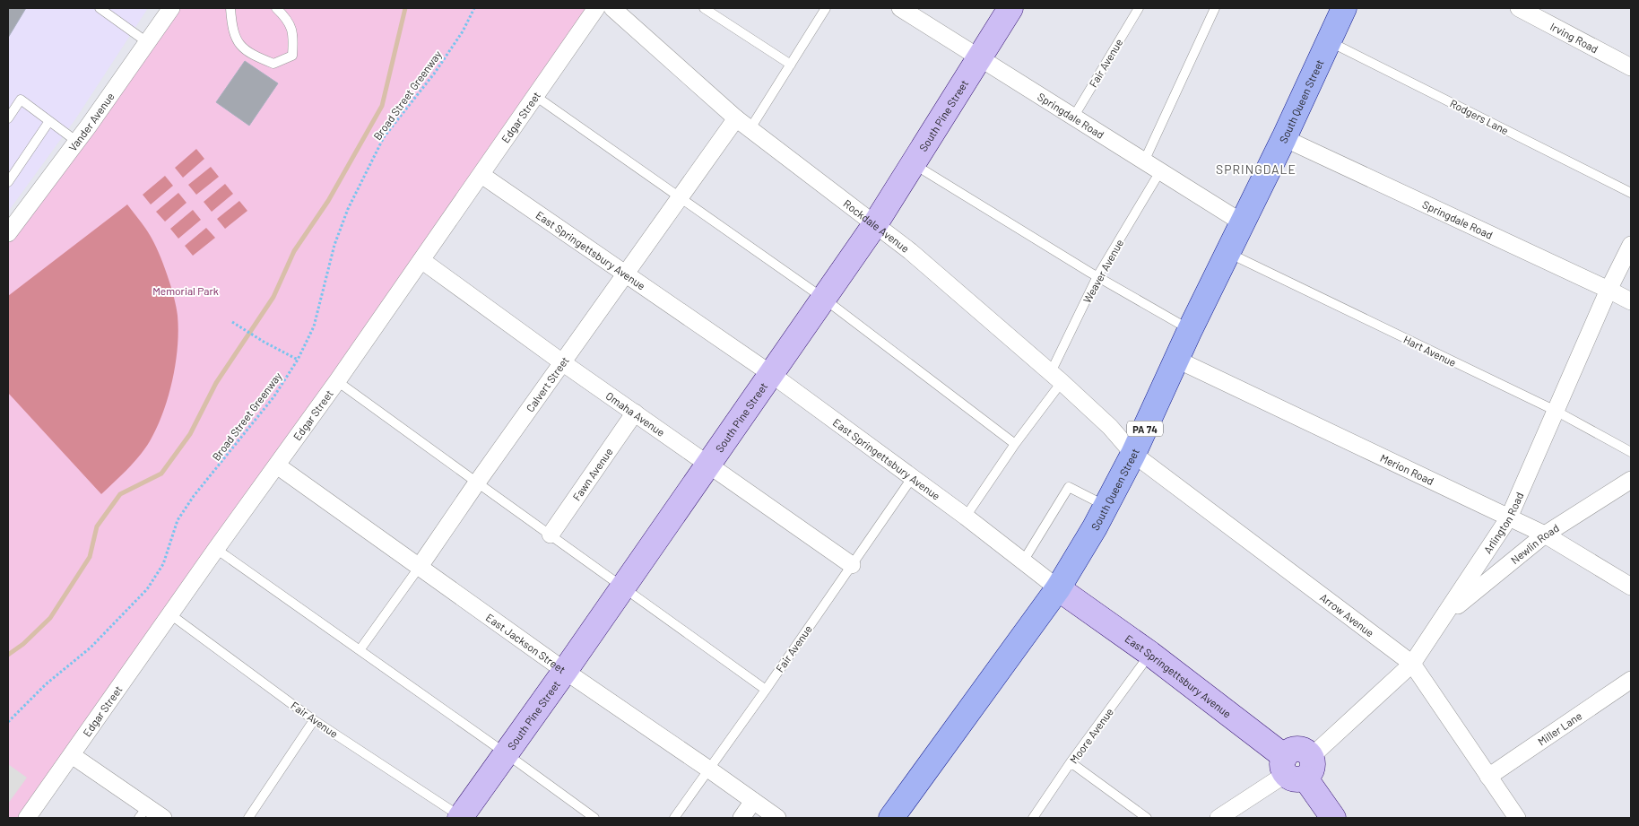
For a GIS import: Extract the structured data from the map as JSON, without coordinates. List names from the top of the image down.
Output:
{
  "streets": {
    "main road": ["South Queen Street", "PA 74"],
    "street": [
      "Irving Road",
      "South Pine Street",
      "Springdale Road",
      "Edgar Street",
      "Vander Avenue",
      "Rockdale Avenue",
      "East Springettsbury Avenue",
      "Calvert Street",
      "Omaha Avenue",
      "Merion Road",
      "Fawn Avenue",
      "Arlington Road",
      "Newlin Road",
      "Arrow Avenue",
      "East Jackson Street",
      "Miller Lane"
    ],
    "lane": [
      "Fair Avenue",
      "Rodgers Lane",
      "Weaver Avenue",
      "Hart Avenue",
      "Moore Avenue"
    ],
    "path": ["Broad Street Greenway"]
  },
  "crossings": [
    ["Fair Avenue", "South Pine Street"],
    ["Fair Avenue", "Springdale Road"],
    ["Fair Avenue", "Edgar Street"],
    ["Fair Avenue", "East Springettsbury Avenue"],
    ["Fair Avenue", "Omaha Avenue"],
    ["Fair Avenue", "East Jackson Street"],
    ["South Queen Street", "Springdale Road"],
    ["South Queen Street", "Rodgers Lane"],
    ["South Queen Street", "Rockdale Avenue"],
    ["South Queen Street", "East Springettsbury Avenue"],
    ["South Queen Street", "Hart Avenue"],
    ["South Queen Street", "Merion Road"],
    ["South Queen Street", "Arrow Avenue"],
    ["South Pine Street", "Springdale Road"],
    ["South Pine Street", "Rockdale Avenue"],
    ["South Pine Street", "East Springettsbury Avenue"],
    ["South Pine Street", "Omaha Avenue"],
    ["South Pine Street", "East Jackson Street"],
    ["Springdale Road", "Weaver Avenue"],
    ["Springdale Road", "Arlington Road"],
    ["Edgar Street", "East Springettsbury Avenue"],
    ["Edgar Street", "Omaha Avenue"],
    ["Edgar Street", "East Jackson Street"],
    ["Rockdale Avenue", "Weaver Avenue"],
    ["Rockdale Avenue", "Calvert Street"],
    ["Rockdale Avenue", "Arrow Avenue"],
    ["East Springettsbury Avenue", "Weaver Avenue"],
    ["East Springettsbury Avenue", "Calvert Street"],
    ["East Springettsbury Avenue", "Arlington Road"],
    ["East Springettsbury Avenue", "Moore Avenue"],
    ["Hart Avenue", "Arlington Road"],
    ["Calvert Street", "Omaha Avenue"],
    ["Calvert Street", "East Jackson Street"],
    ["Omaha Avenue", "Fawn Avenue"],
    ["Merion Road", "Arlington Road"],
    ["Merion Road", "Newlin Road"],
    ["Arlington Road", "Newlin Road"],
    ["Arlington Road", "Arrow Avenue"],
    ["Arrow Avenue", "Miller Lane"]
  ],
  "districts": ["SPRINGDALE"],
  "parks": ["Memorial Park"]
}
